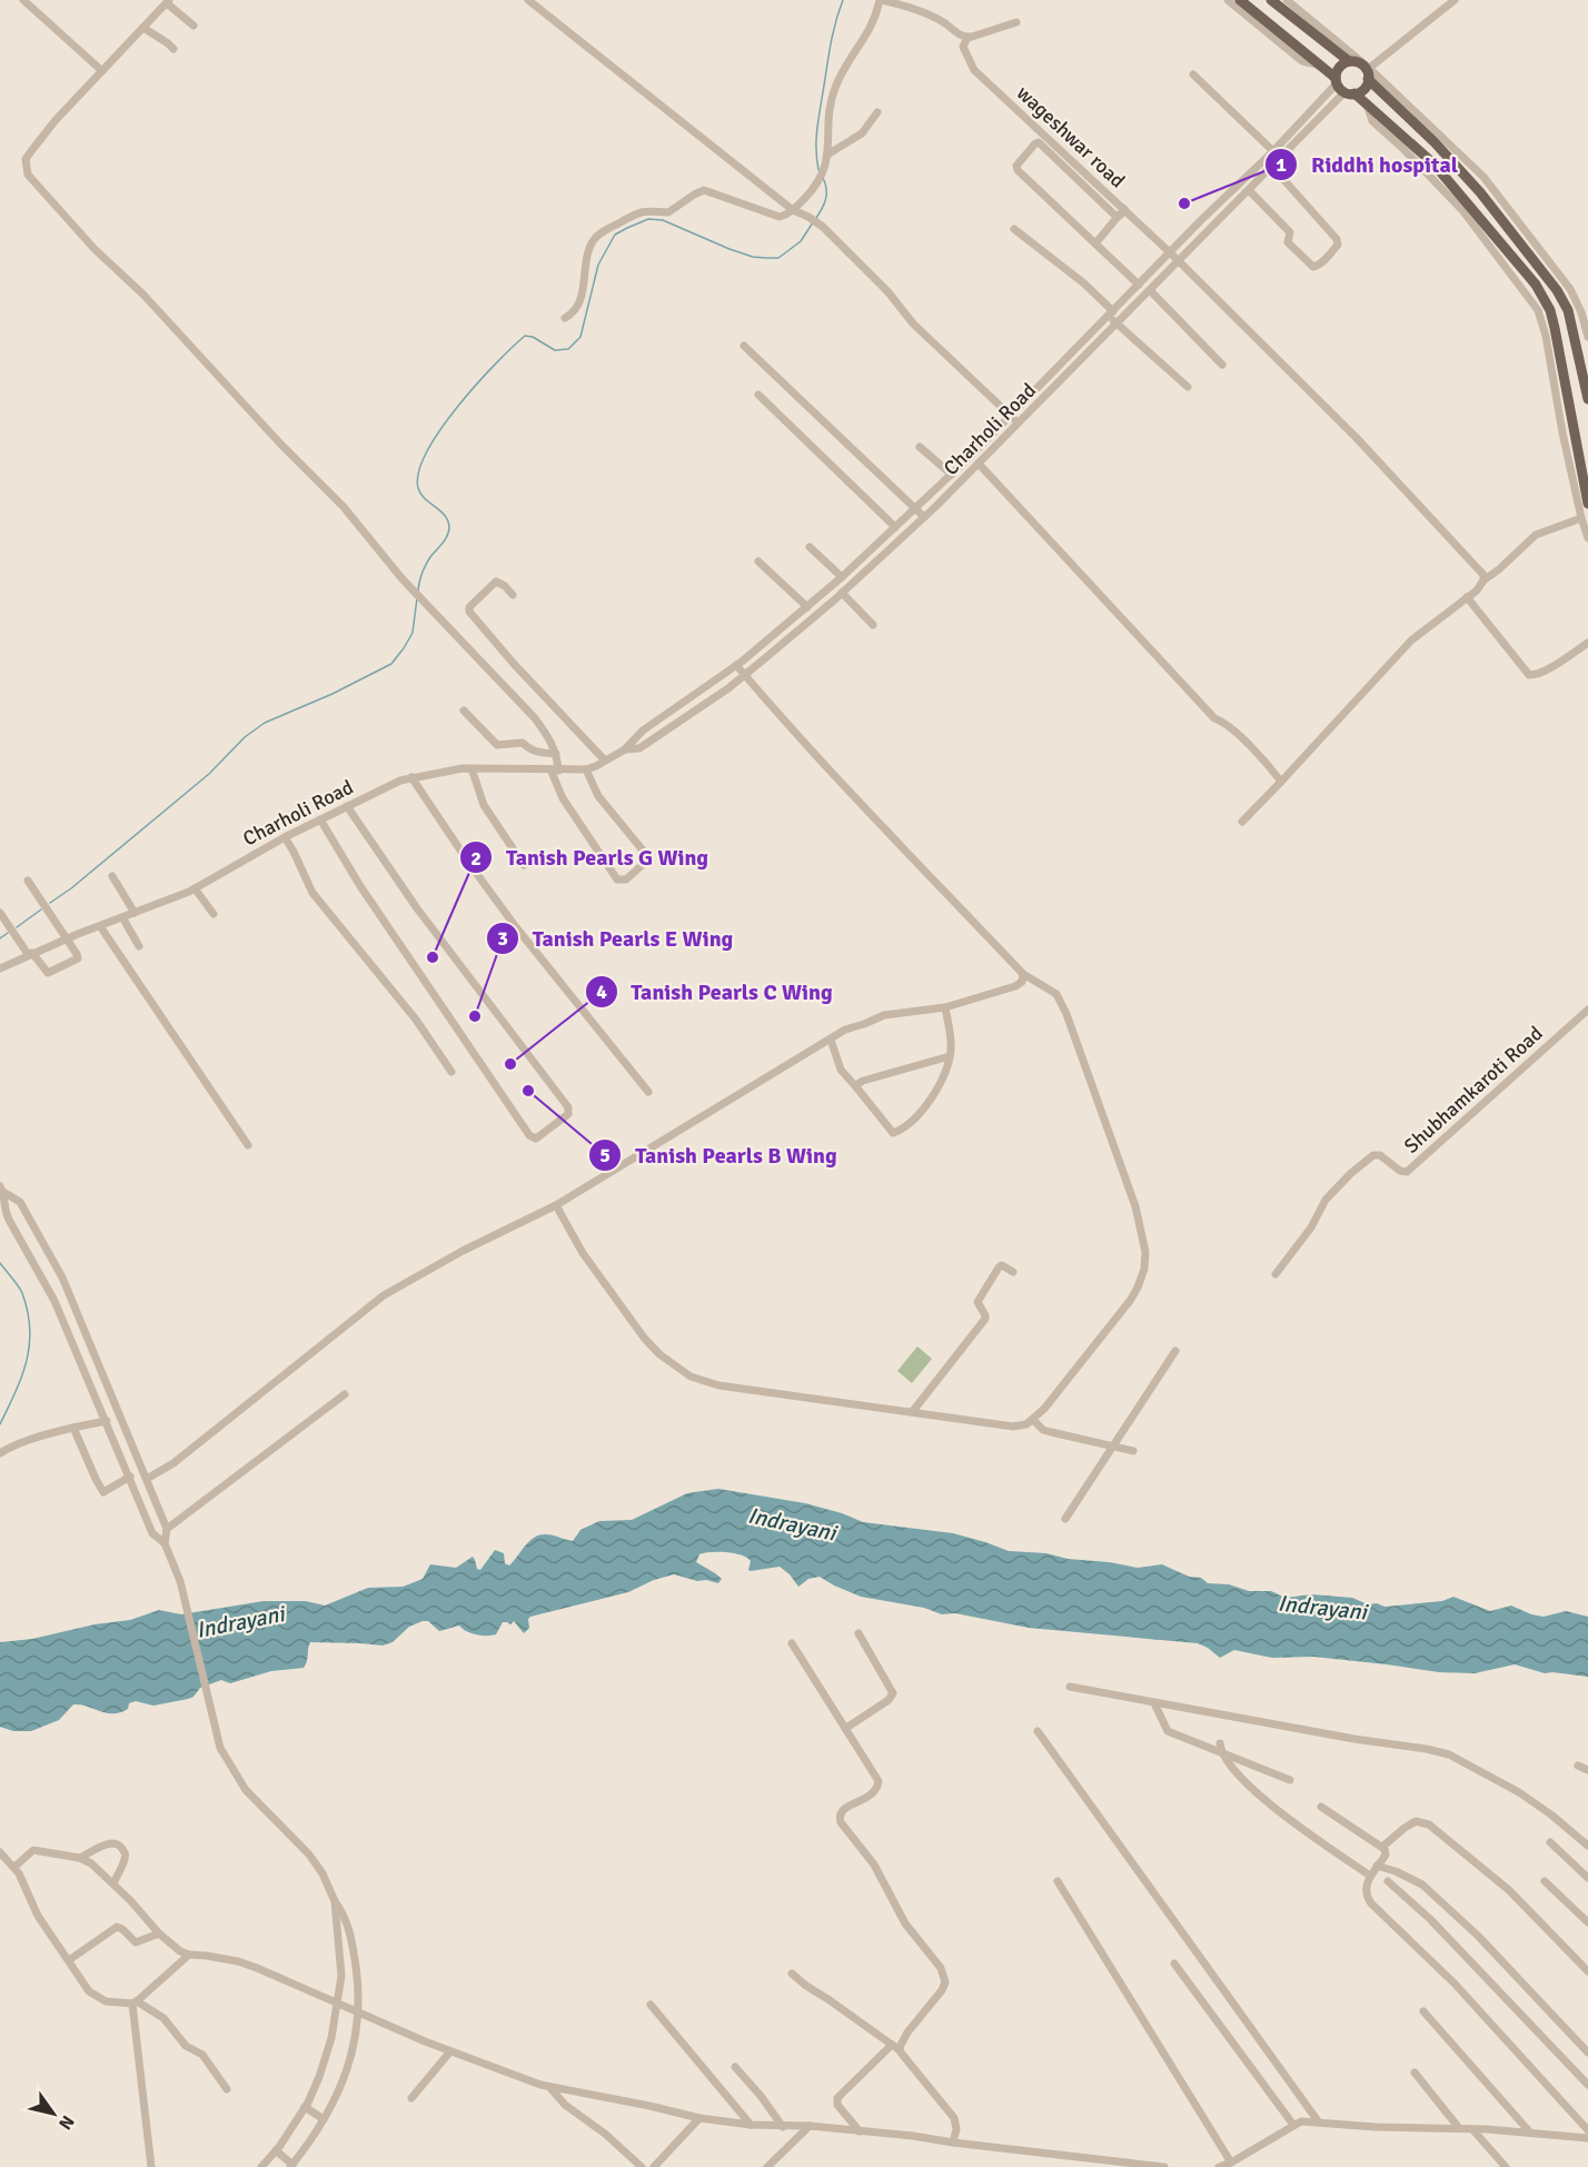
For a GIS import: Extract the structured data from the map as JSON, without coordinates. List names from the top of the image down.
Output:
{
  "streets": {
    "street": ["wageshwar road", "Charholi Road", "Shubhamkaroti Road"]
  },
  "crossings": [
    ["wageshwar road", "Charholi Road"]
  ],
  "water": ["Indrayani"],
  "places": [
    "Riddhi hospital",
    "Tanish Pearls G Wing",
    "Tanish Pearls E Wing",
    "Tanish Pearls C Wing",
    "Tanish Pearls B Wing"
  ],
  "north": "bottom right"
}
